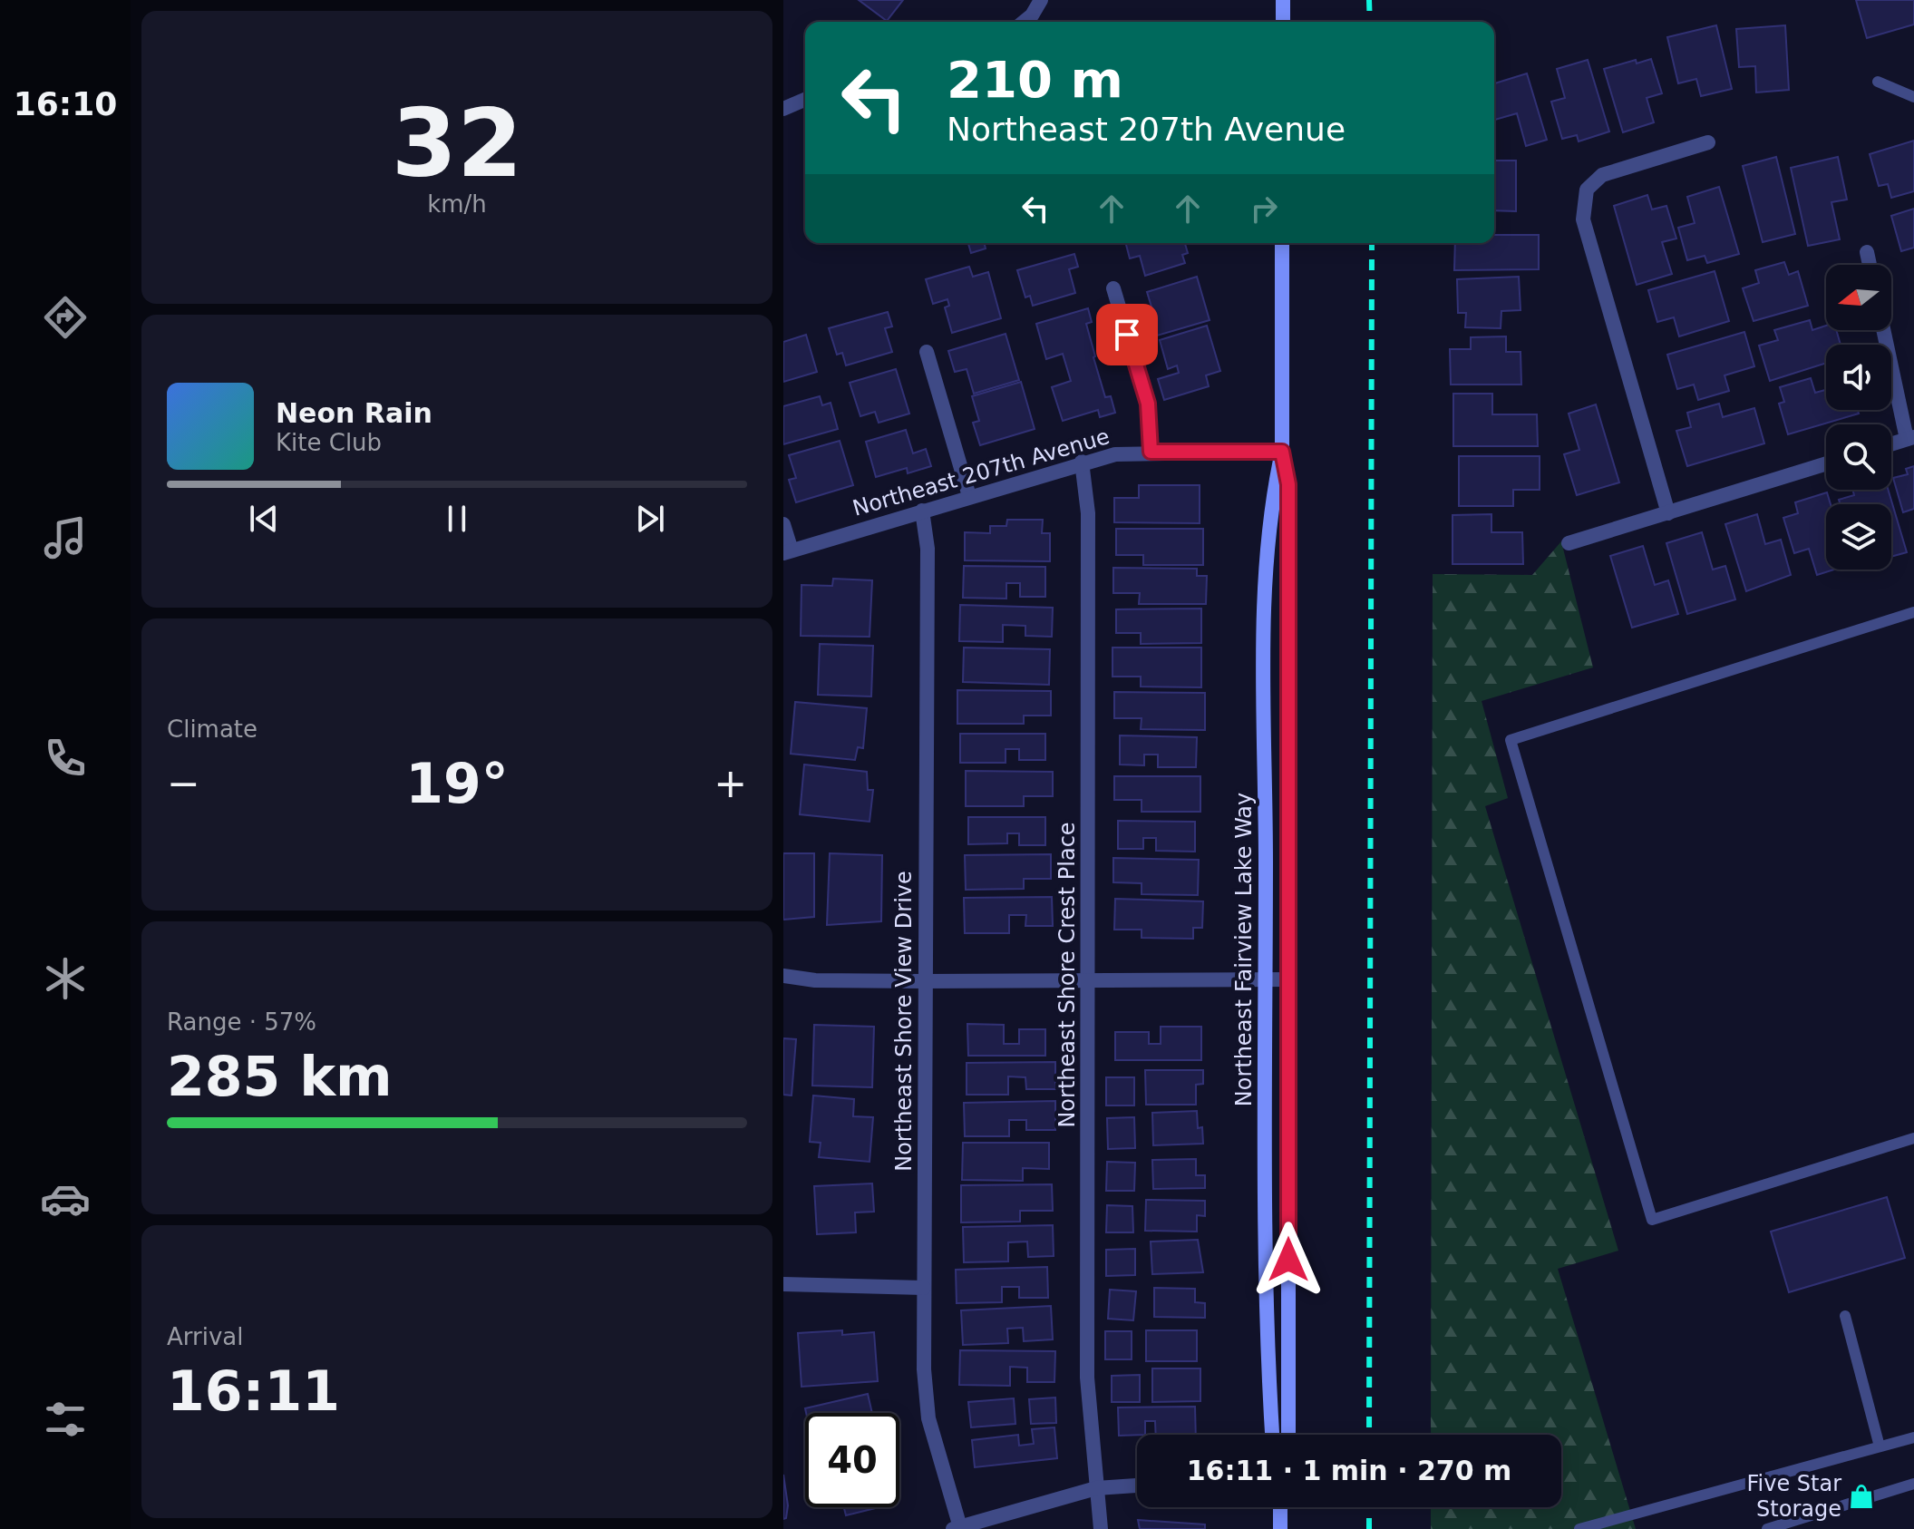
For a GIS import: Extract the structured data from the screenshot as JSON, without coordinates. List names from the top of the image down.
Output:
{
  "streets": {
    "street": [
      "Northeast 207th Avenue",
      "Northeast Fairview Lake Way",
      "Northeast Shore Crest Place",
      "Northeast Shore View Drive"
    ]
  },
  "crossings": [
    ["Northeast 207th Avenue", "Northeast Fairview Lake Way"],
    ["Northeast 207th Avenue", "Northeast Shore Crest Place"],
    ["Northeast 207th Avenue", "Northeast Shore View Drive"]
  ],
  "places": {
    "shop": ["Five Star Storage"]
  },
  "north": "left",
  "page": {
    "tabs": "16:10",
    "tile": [
      ["32", "km/h"],
      "Climate",
      ["Range · 57%", "285 km"],
      ["Arrival", "16:11"]
    ],
    "turn": ["210 m", "Northeast 207th Avenue"],
    "song": ["Neon Rain", "Kite Club"],
    "heat": ["−", "19°", "+"],
    "limit": "40",
    "trip": "16:11 · 1 min · 270 m"
  }
}
